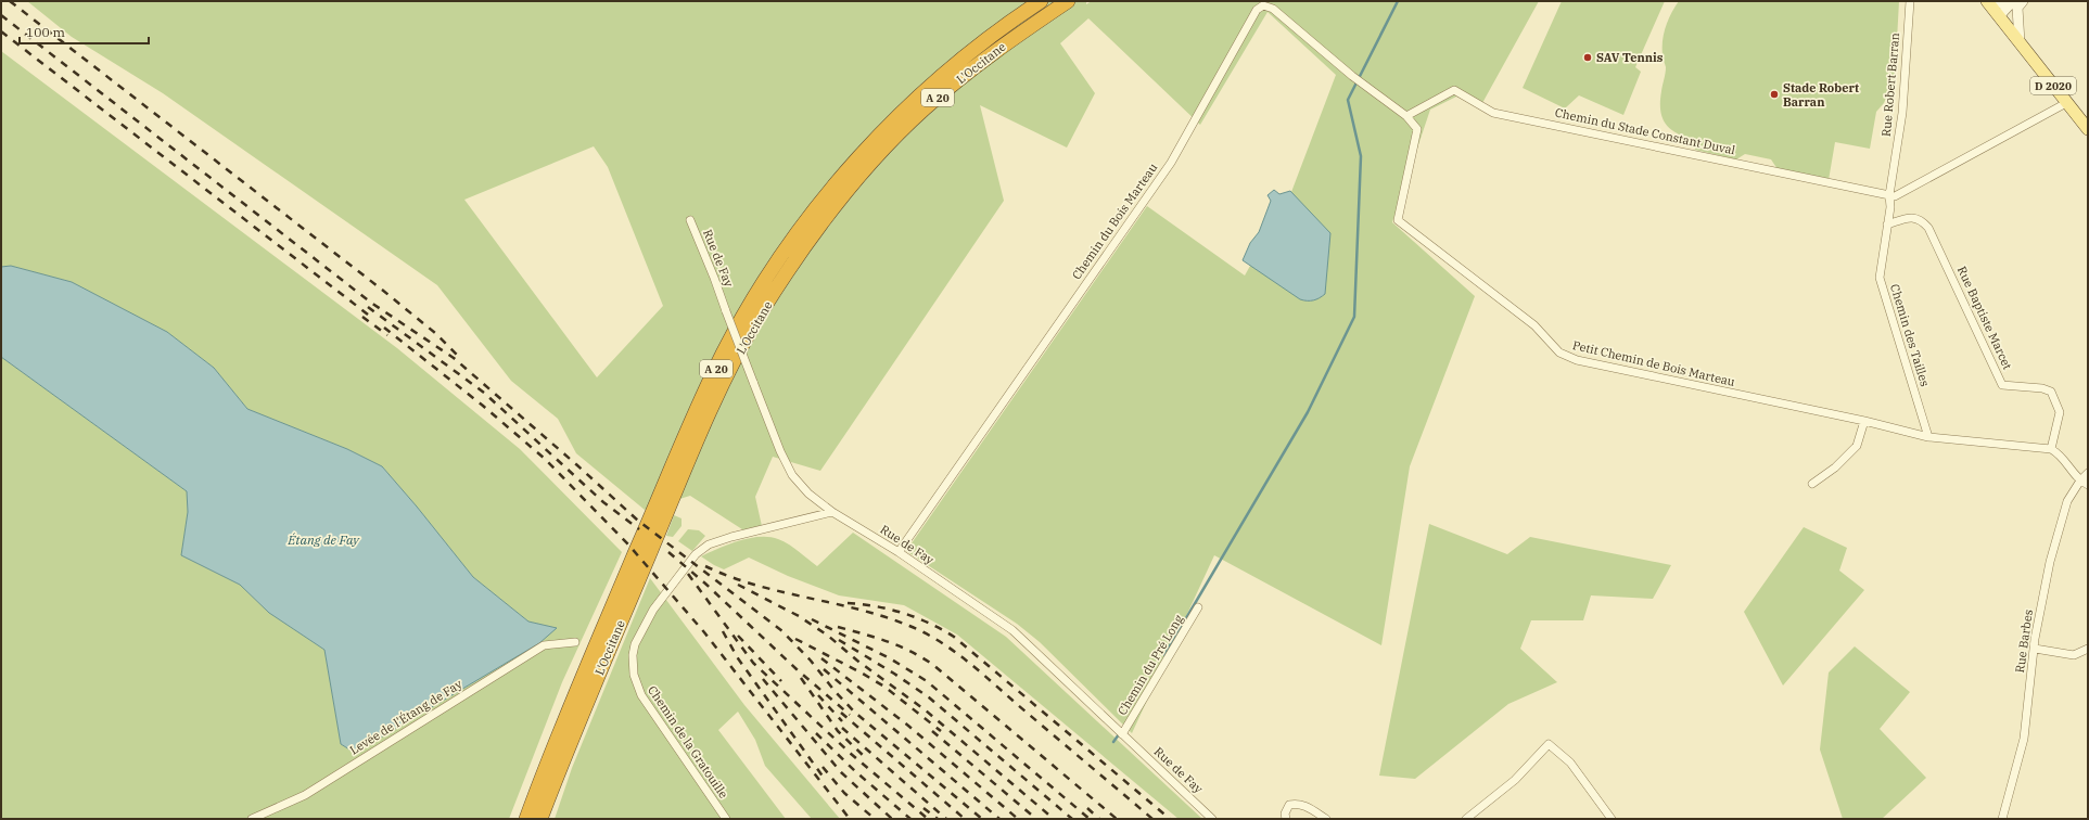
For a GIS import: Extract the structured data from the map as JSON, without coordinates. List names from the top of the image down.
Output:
{
  "streets": {
    "highway": ["L'Occitane", "A 20"],
    "main road": ["D 2020"],
    "street": [
      "Rue Robert Barran",
      "Chemin du Stade Constant Duval",
      "Chemin du Bois Marteau",
      "Rue de Fay",
      "Rue Baptiste Marcet",
      "Chemin des Tailles",
      "Petit Chemin de Bois Marteau",
      "Rue Barbes",
      "Chemin du Pré Long",
      "Levée de l'Étang de Fay",
      "Chemin de la Gratouille"
    ]
  },
  "crossings": [
    ["Rue Robert Barran", "Chemin du Stade Constant Duval"],
    ["Rue Robert Barran", "Chemin des Tailles"],
    ["Chemin du Stade Constant Duval", "Chemin des Tailles"],
    ["Chemin du Stade Constant Duval", "Petit Chemin de Bois Marteau"],
    ["Chemin du Bois Marteau", "Rue de Fay"],
    ["Chemin du Bois Marteau", "Petit Chemin de Bois Marteau"],
    ["Rue de Fay", "Chemin du Pré Long"],
    ["Rue de Fay", "Chemin de la Gratouille"],
    ["Rue Baptiste Marcet", "Chemin des Tailles"],
    ["Chemin des Tailles", "Petit Chemin de Bois Marteau"]
  ],
  "water": ["Étang de Fay"],
  "places": ["SAV Tennis", "Stade Robert Barran"],
  "scale_bar": "100 m"
}
